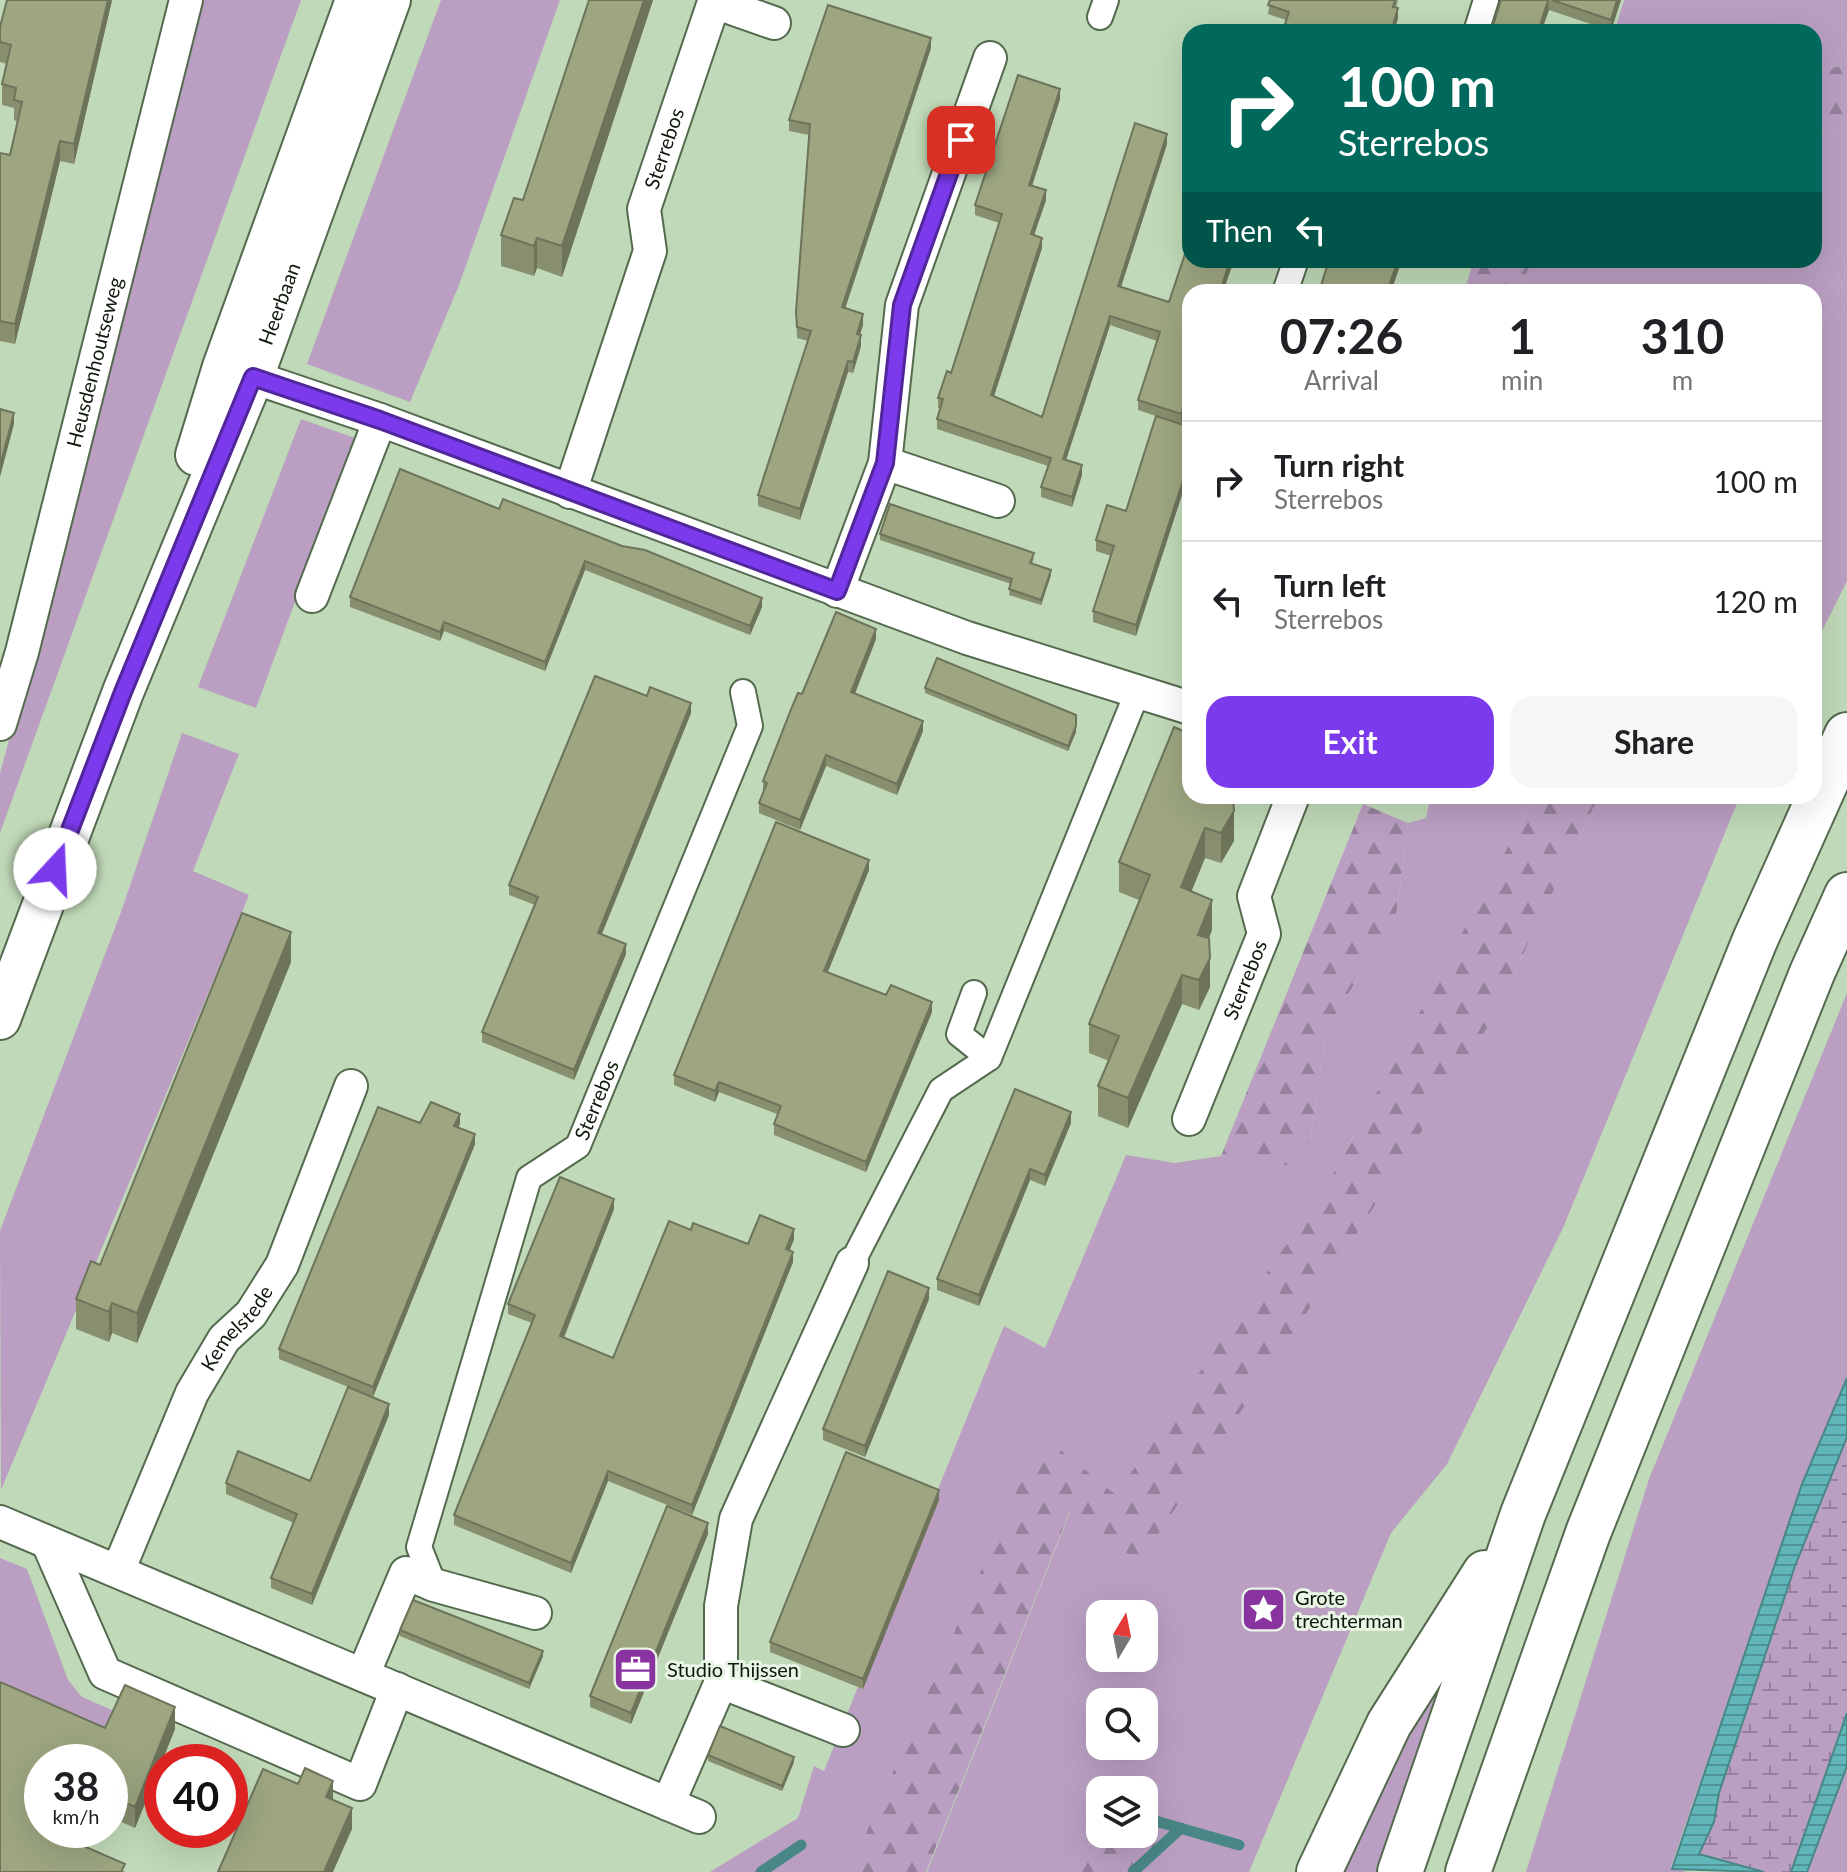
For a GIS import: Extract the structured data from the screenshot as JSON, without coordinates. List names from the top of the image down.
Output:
{
  "streets": {
    "street": [
      "Sterrebos",
      "Heerbaan",
      "Heusdenhoutseweg",
      "Kemelstede"
    ]
  },
  "places": {
    "place": ["Grote trechterman"],
    "office": ["Studio Thijssen"]
  },
  "north": "top",
  "page": {
    "turn": ["100 m", "Sterrebos"],
    "then": "Then",
    "eta": [
      "07:26",
      "Arrival",
      "1",
      "min",
      "310",
      "m"
    ],
    "list": [
      {
        "name": "Turn right",
        "note": "Sterrebos",
        "value": "100 m"
      },
      {
        "name": "Turn left",
        "note": "Sterrebos",
        "value": "120 m"
      }
    ],
    "buttons": ["Exit", "Share"],
    "speed": "38 km/h",
    "limit": "40"
  }
}
